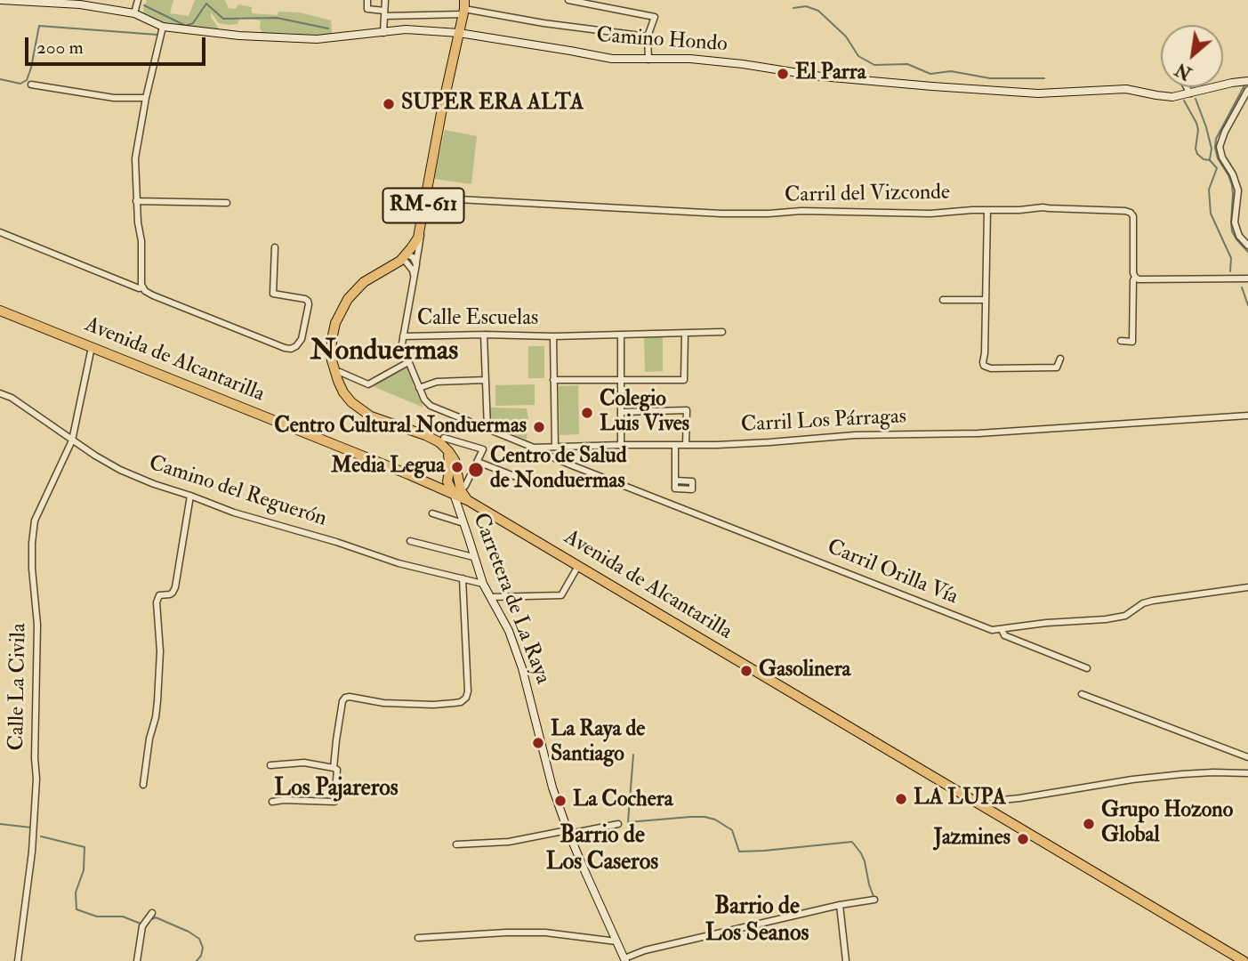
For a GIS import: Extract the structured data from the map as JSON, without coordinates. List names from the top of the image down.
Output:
{
  "streets": {
    "main road": [
      "Camino Hondo",
      "RM-611",
      "Avenida de Alcantarilla",
      "Carretera de La Raya"
    ],
    "street": [
      "Carril del Vizconde",
      "Calle Escuelas",
      "Carril Los Párragas",
      "Camino del Reguerón",
      "Carril Orilla Vía",
      "Calle La Civila"
    ]
  },
  "crossings": [
    ["Camino Hondo", "RM-611"],
    ["Carril del Vizconde", "RM-611"],
    ["Avenida de Alcantarilla", "Carretera de La Raya"],
    ["Avenida de Alcantarilla", "Calle La Civila"],
    ["Carril Los Párragas", "Carril Orilla Vía"],
    ["Camino del Reguerón", "Carretera de La Raya"],
    ["Camino del Reguerón", "Calle La Civila"]
  ],
  "districts": [
    "Nonduermas",
    "Los Pajareros",
    "Barrio de Los Caseros",
    "Barrio de Los Seanos"
  ],
  "places": [
    "El Parra",
    "SUPER ERA ALTA",
    "Colegio Luis Vives",
    "Centro Cultural Nonduermas",
    "Media Legua",
    "Centro de Salud de Nonduermas",
    "Gasolinera",
    "La Raya de Santiago",
    "LA LUPA",
    "La Cochera",
    "Grupo Hozono Global",
    "Jazmines"
  ],
  "scale_bar": "200 m",
  "north": "bottom left"
}
